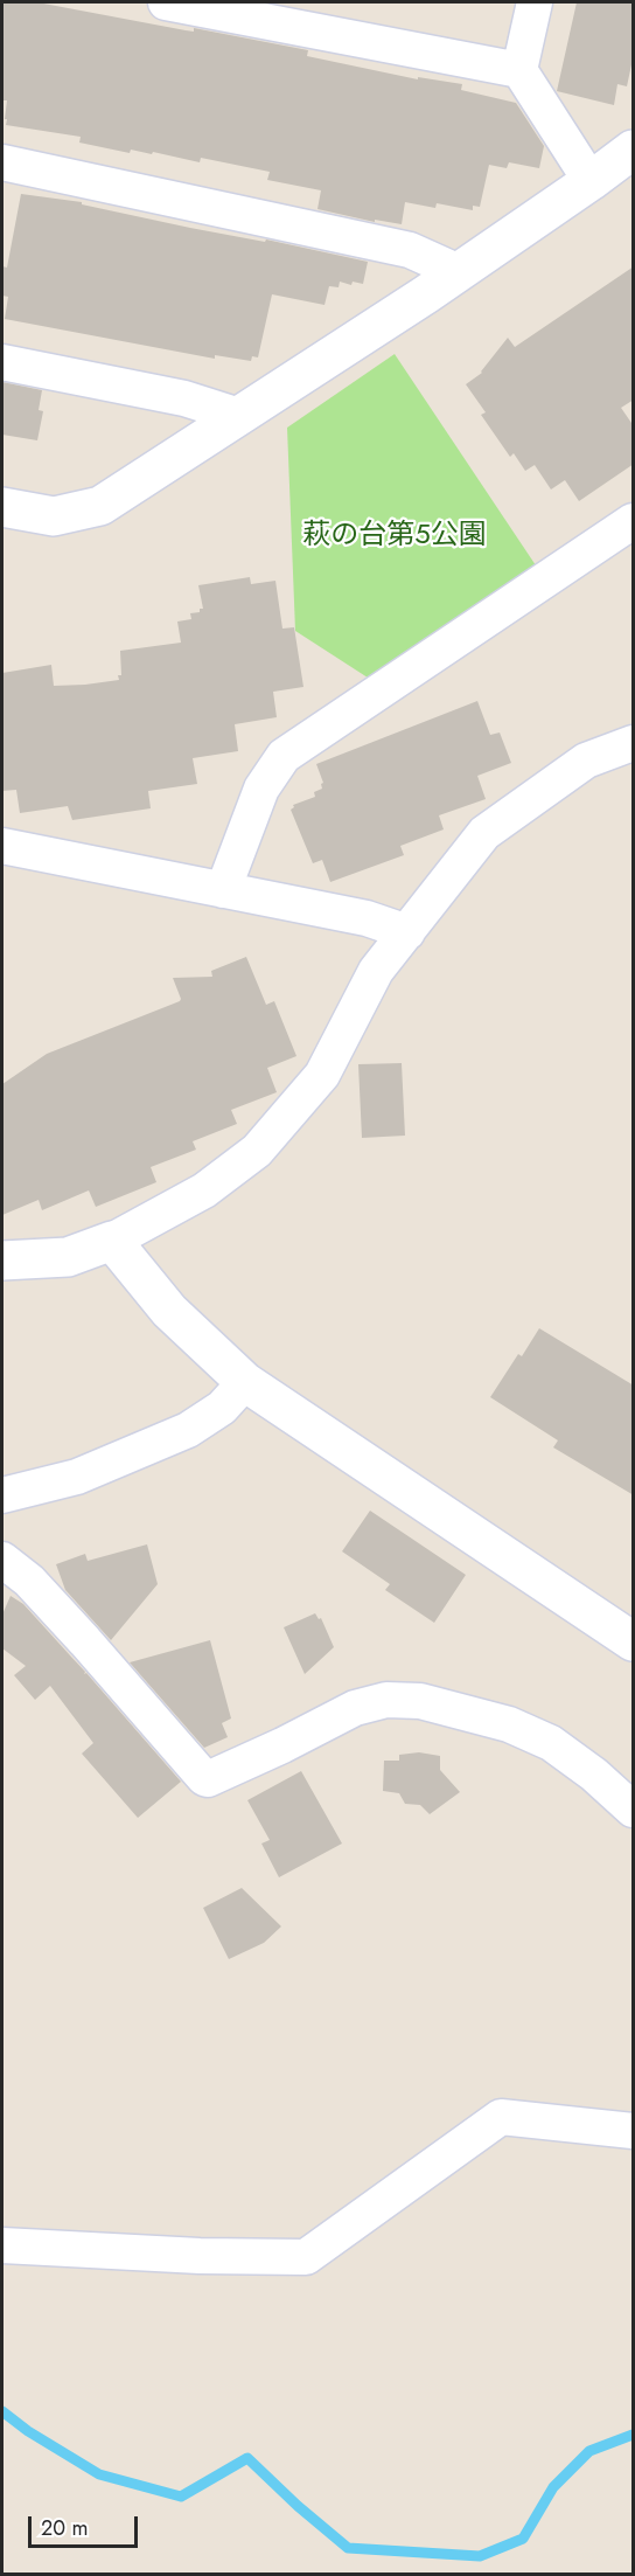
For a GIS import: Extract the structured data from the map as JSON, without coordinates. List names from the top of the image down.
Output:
{
  "parks": ["萩の台第5公園"],
  "scale_bar": "20 m"
}
